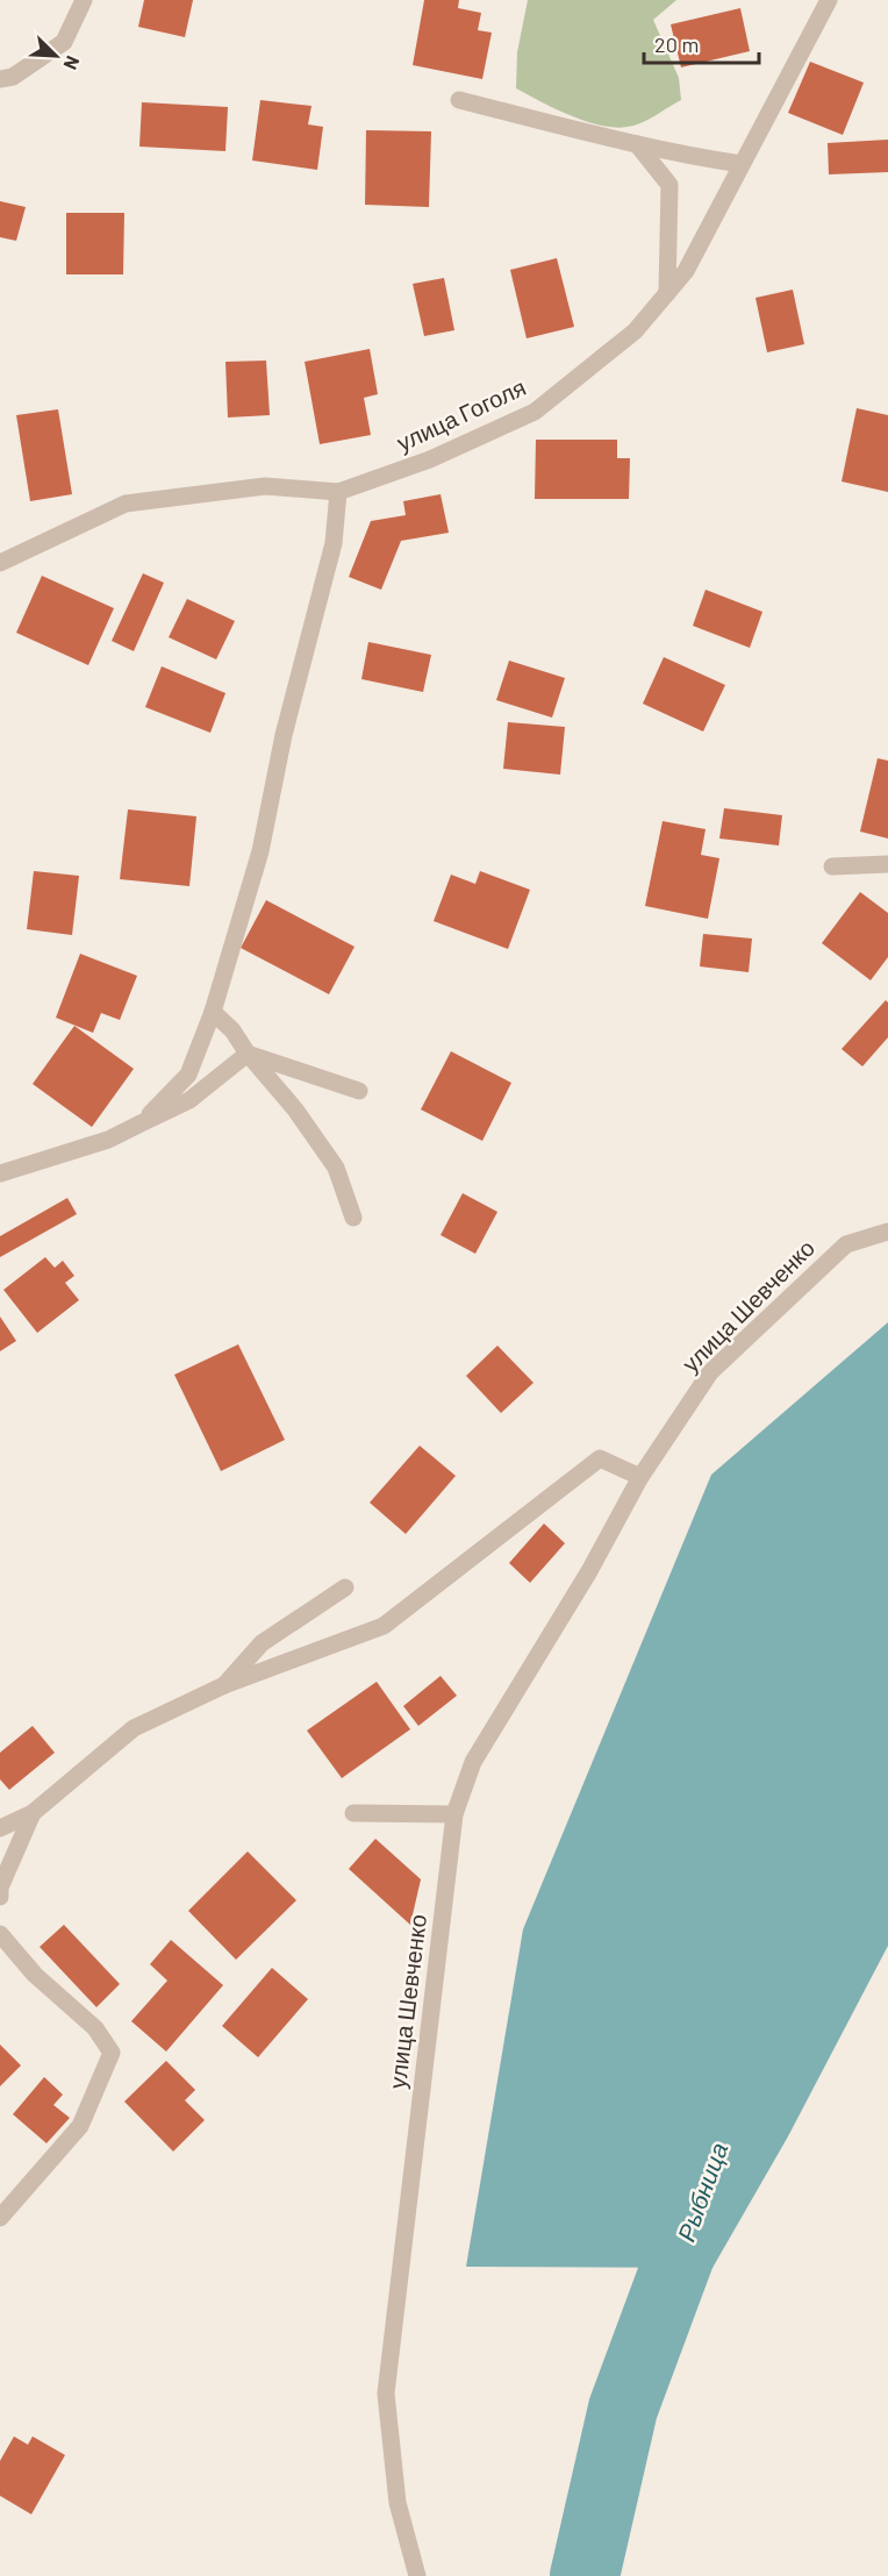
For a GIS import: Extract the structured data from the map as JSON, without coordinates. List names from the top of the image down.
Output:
{
  "streets": {
    "street": ["улица Гоголя", "улица Шевченко"]
  },
  "water": ["Рыбница"],
  "scale_bar": "20 m",
  "north": "bottom right"
}
